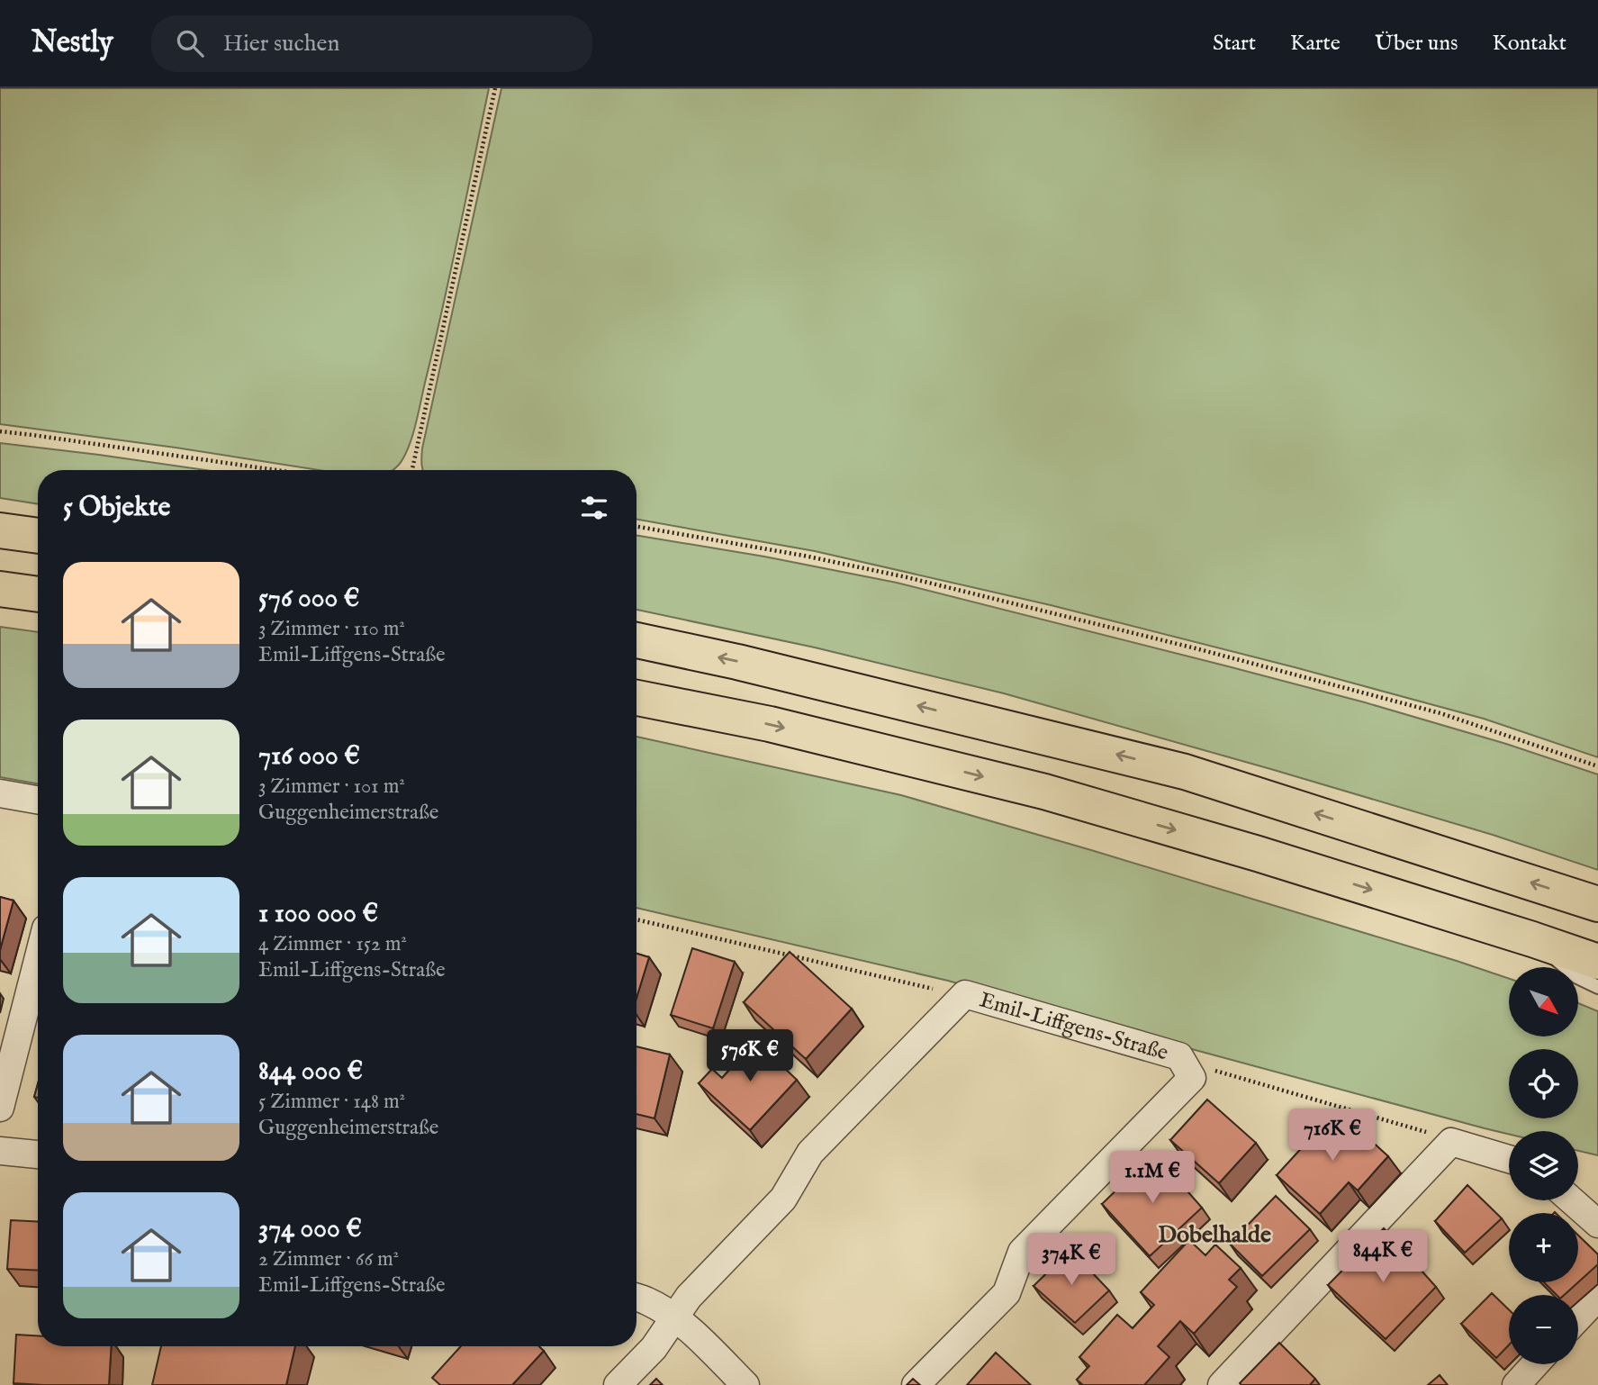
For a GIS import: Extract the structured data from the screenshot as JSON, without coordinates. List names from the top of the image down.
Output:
{
  "streets": {
    "street": ["Emil-Liffgens-Straße"]
  },
  "districts": ["Dobelhalde"],
  "north": "bottom right",
  "page": {
    "header": "Nestly",
    "search": "Hier suchen",
    "nav": [
      "Start",
      "Karte",
      "Über uns",
      "Kontakt"
    ],
    "heading": "5 Objekte",
    "list": [
      {
        "name": "576 000 €",
        "note": "3 Zimmer · 110 m² · Emil-Liffgens-Straße"
      },
      {
        "name": "716 000 €",
        "note": "3 Zimmer · 101 m² · Guggenheimerstraße"
      },
      {
        "name": "1 100 000 €",
        "note": "4 Zimmer · 152 m² · Emil-Liffgens-Straße"
      },
      {
        "name": "844 000 €",
        "note": "5 Zimmer · 148 m² · Guggenheimerstraße"
      },
      {
        "name": "374 000 €",
        "note": "2 Zimmer · 66 m² · Emil-Liffgens-Straße"
      }
    ],
    "map_buttons": ["+", "−"],
    "price": [
      "576K €",
      "716K €",
      "1.1M €",
      "844K €",
      "374K €"
    ]
  }
}
